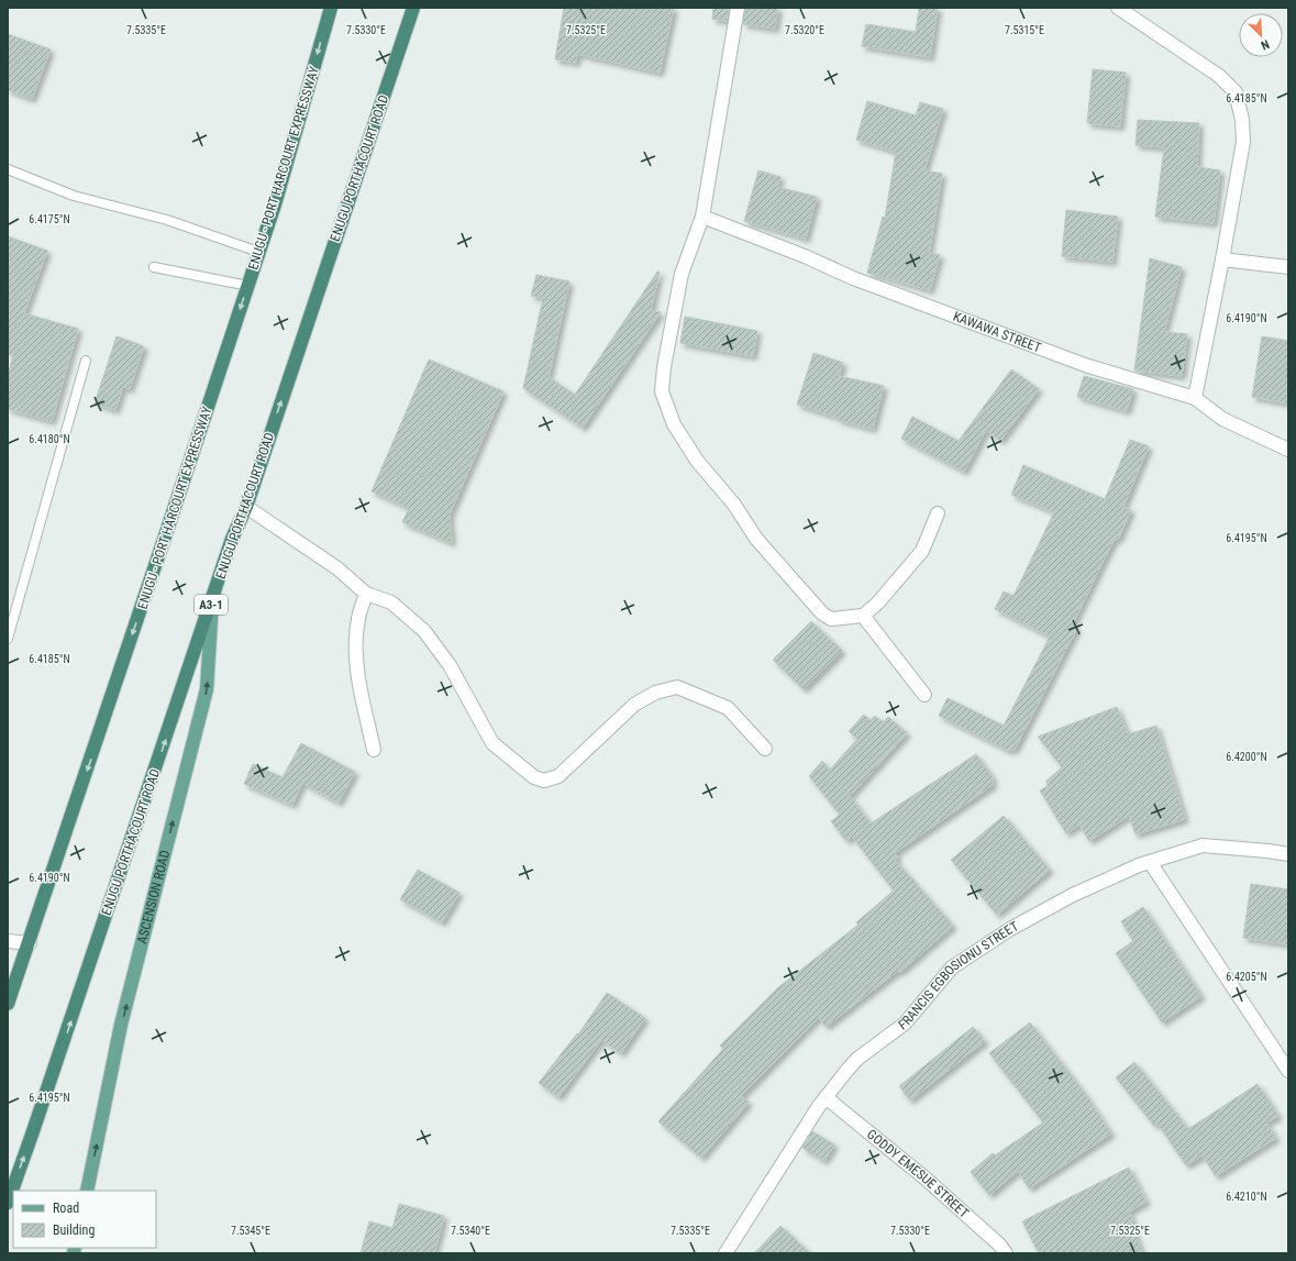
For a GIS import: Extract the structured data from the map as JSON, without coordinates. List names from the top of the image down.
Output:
{
  "streets": {
    "highway": ["ENUGU - PORT HARCOURT EXPRESSWAY", "ENUGU PORTHACOURT ROAD", "A3-1"],
    "main road": ["ASCENSION ROAD"],
    "street": ["KAWAWA STREET", "FRANCIS EGBOSIONU STREET", "GODDY EMESUE STREET"]
  },
  "crossings": [
    ["ENUGU PORTHACOURT ROAD", "ASCENSION ROAD"],
    ["FRANCIS EGBOSIONU STREET", "GODDY EMESUE STREET"]
  ],
  "one_way": ["ENUGU - PORT HARCOURT EXPRESSWAY", "ENUGU PORTHACOURT ROAD", "ASCENSION ROAD"],
  "legend": ["Road", "Building"],
  "north": "bottom right",
  "coordinates": [
    "7.5335°E",
    "7.5330°E",
    "7.5325°E",
    "7.5320°E",
    "7.5315°E",
    "6.4185°N",
    "6.4175°N",
    "6.4190°N",
    "6.4180°N",
    "6.4195°N",
    "6.4200°N",
    "6.4205°N",
    "6.4210°N",
    "7.5345°E",
    "7.5340°E"
  ]
}
